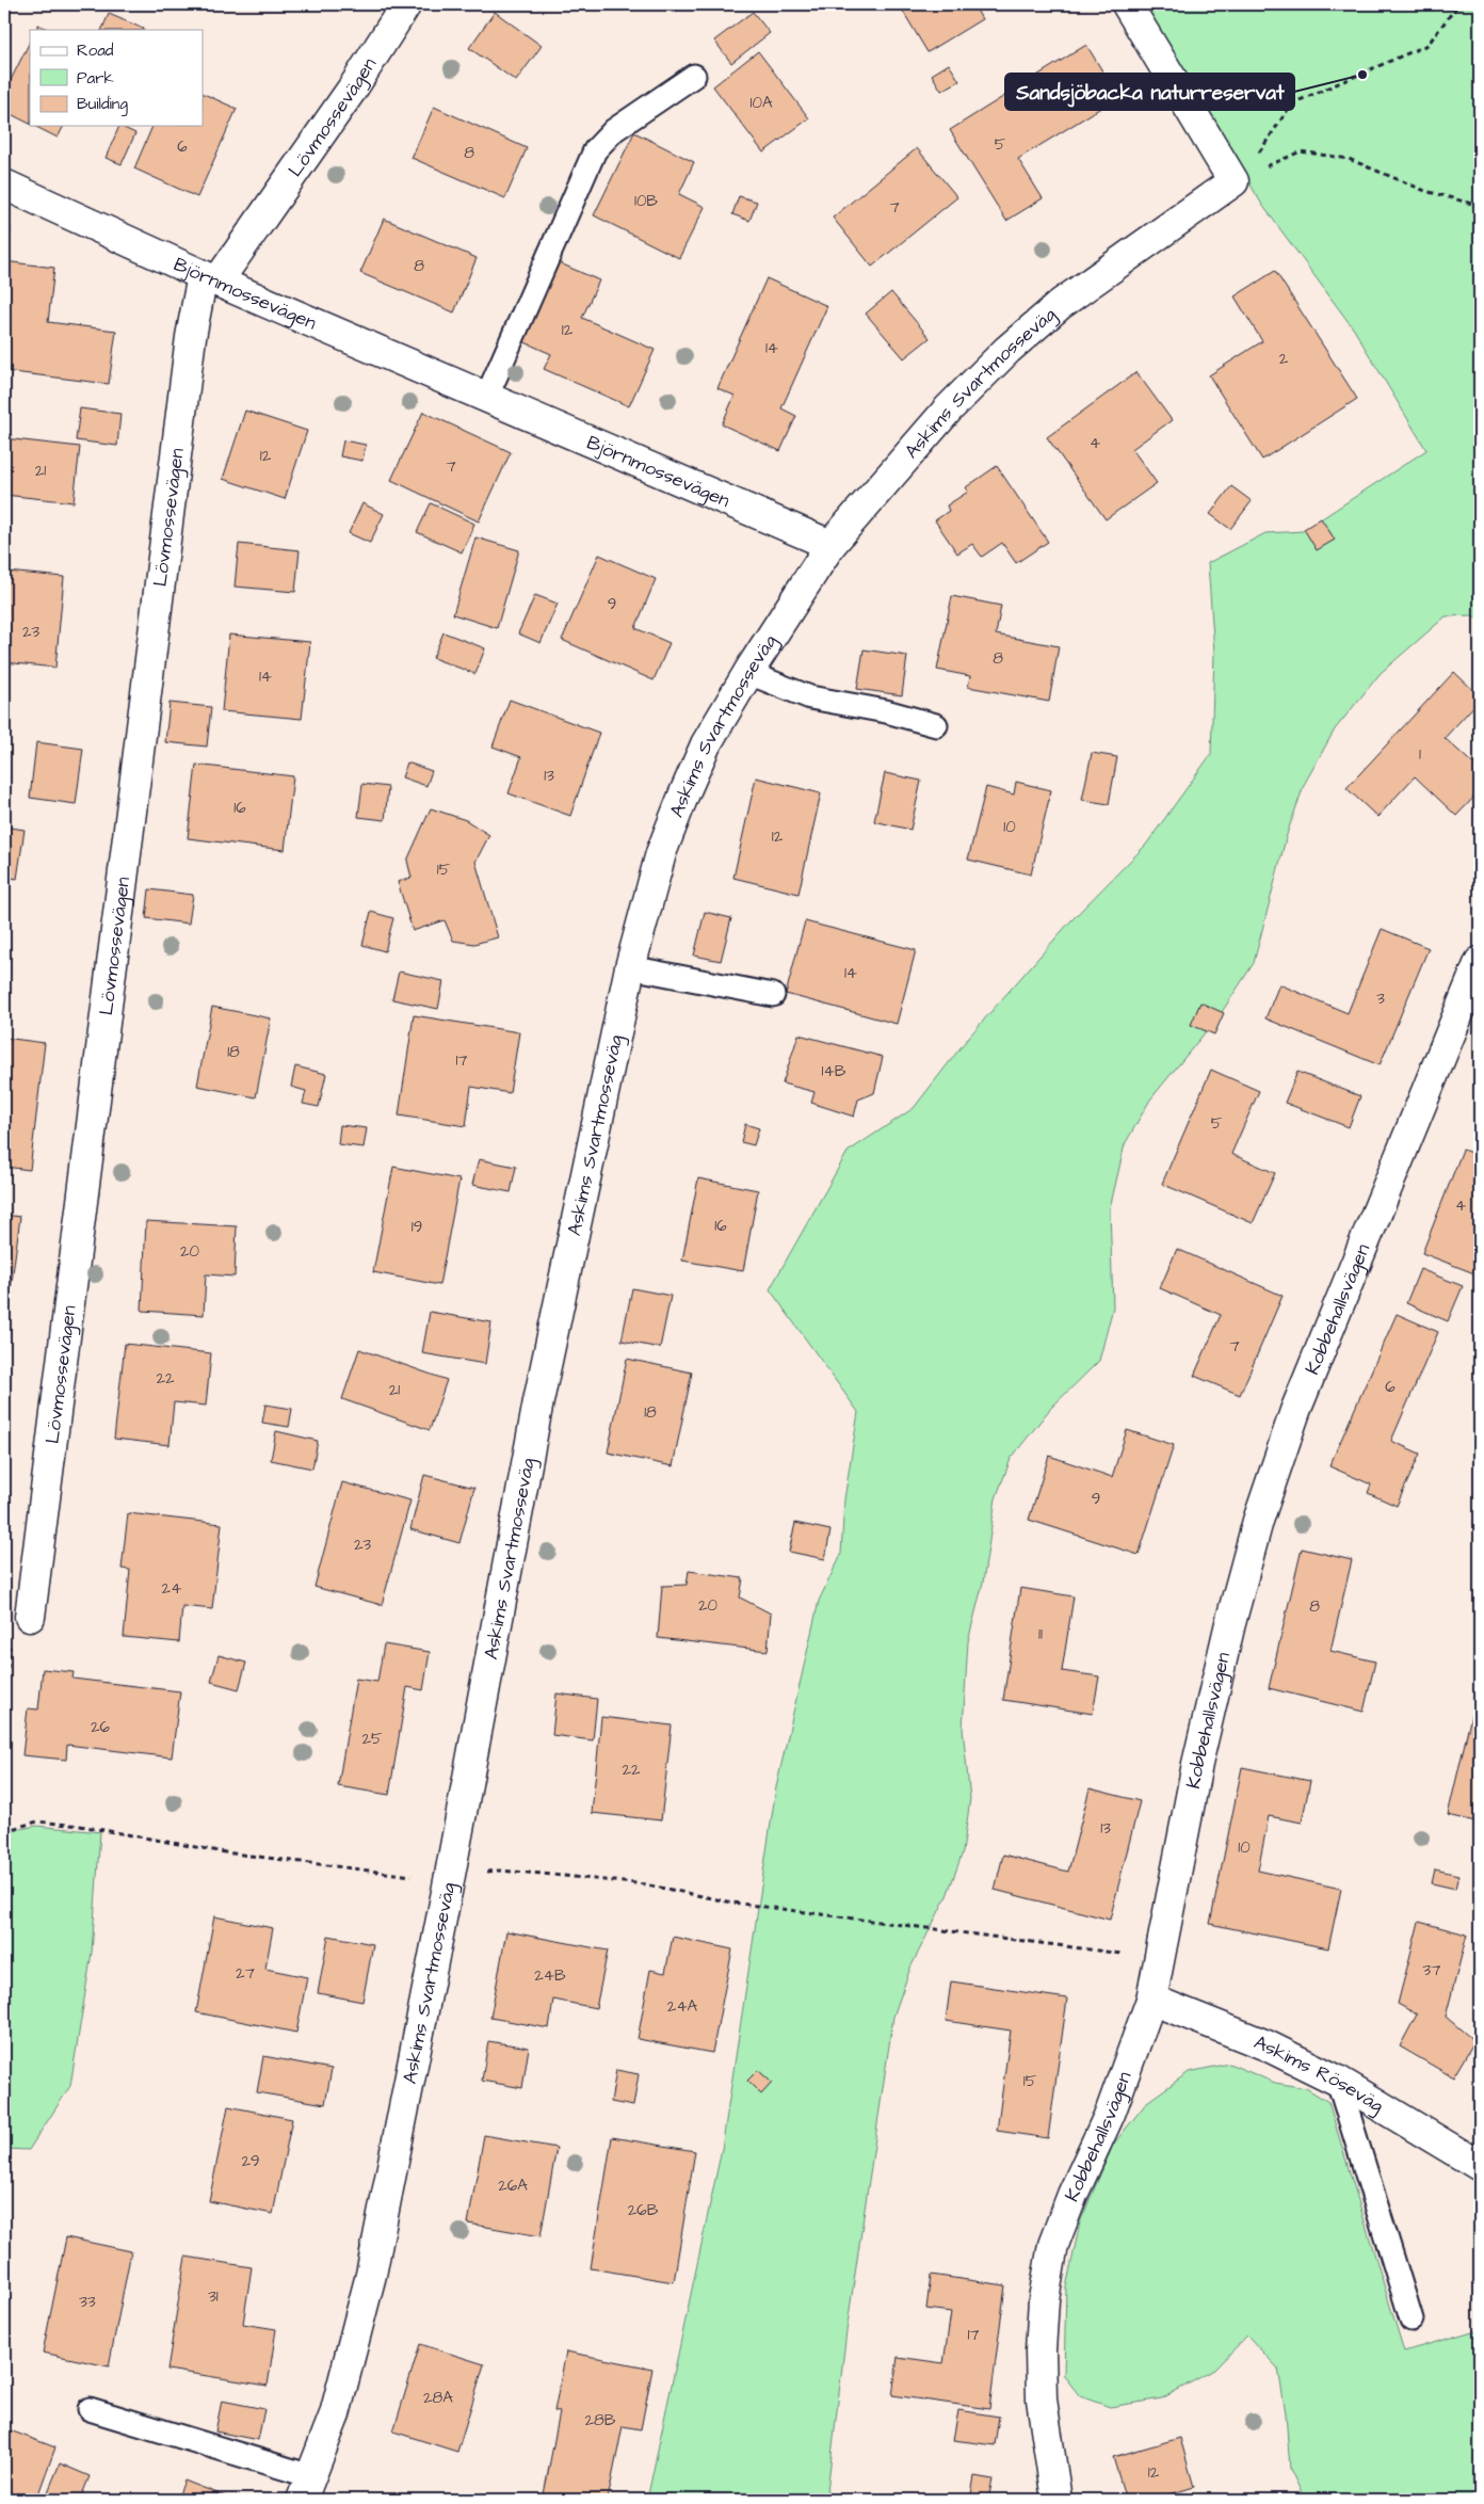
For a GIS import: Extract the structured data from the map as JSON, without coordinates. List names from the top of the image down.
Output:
{
  "streets": {
    "street": [
      "Lövmossevägen",
      "Björnmossevägen",
      "Askims Svartmosseväg",
      "Kobbehallsvägen",
      "Askims Röseväg"
    ]
  },
  "crossings": [
    ["Lövmossevägen", "Björnmossevägen"],
    ["Björnmossevägen", "Askims Svartmosseväg"],
    ["Kobbehallsvägen", "Askims Röseväg"]
  ],
  "places": ["Sandsjöbacka naturreservat"],
  "house_numbers": [
    "10A",
    "5",
    "6",
    "8",
    "10B",
    "7",
    "8",
    "12",
    "14",
    "2",
    "4",
    "12",
    "7",
    "21",
    "9",
    "23",
    "8",
    "14",
    "1",
    "13",
    "16",
    "10",
    "12",
    "15",
    "14",
    "3",
    "18",
    "17",
    "14B",
    "5",
    "4",
    "16",
    "19",
    "20",
    "7",
    "22",
    "6",
    "21",
    "18",
    "9",
    "23",
    "24",
    "20",
    "8",
    "11",
    "26",
    "25",
    "22",
    "13",
    "10",
    "37",
    "27",
    "24B",
    "24A",
    "15",
    "29",
    "26A",
    "26B",
    "31",
    "33",
    "17",
    "28A",
    "28B",
    "12"
  ],
  "legend": ["Road", "Park", "Building"]
}
